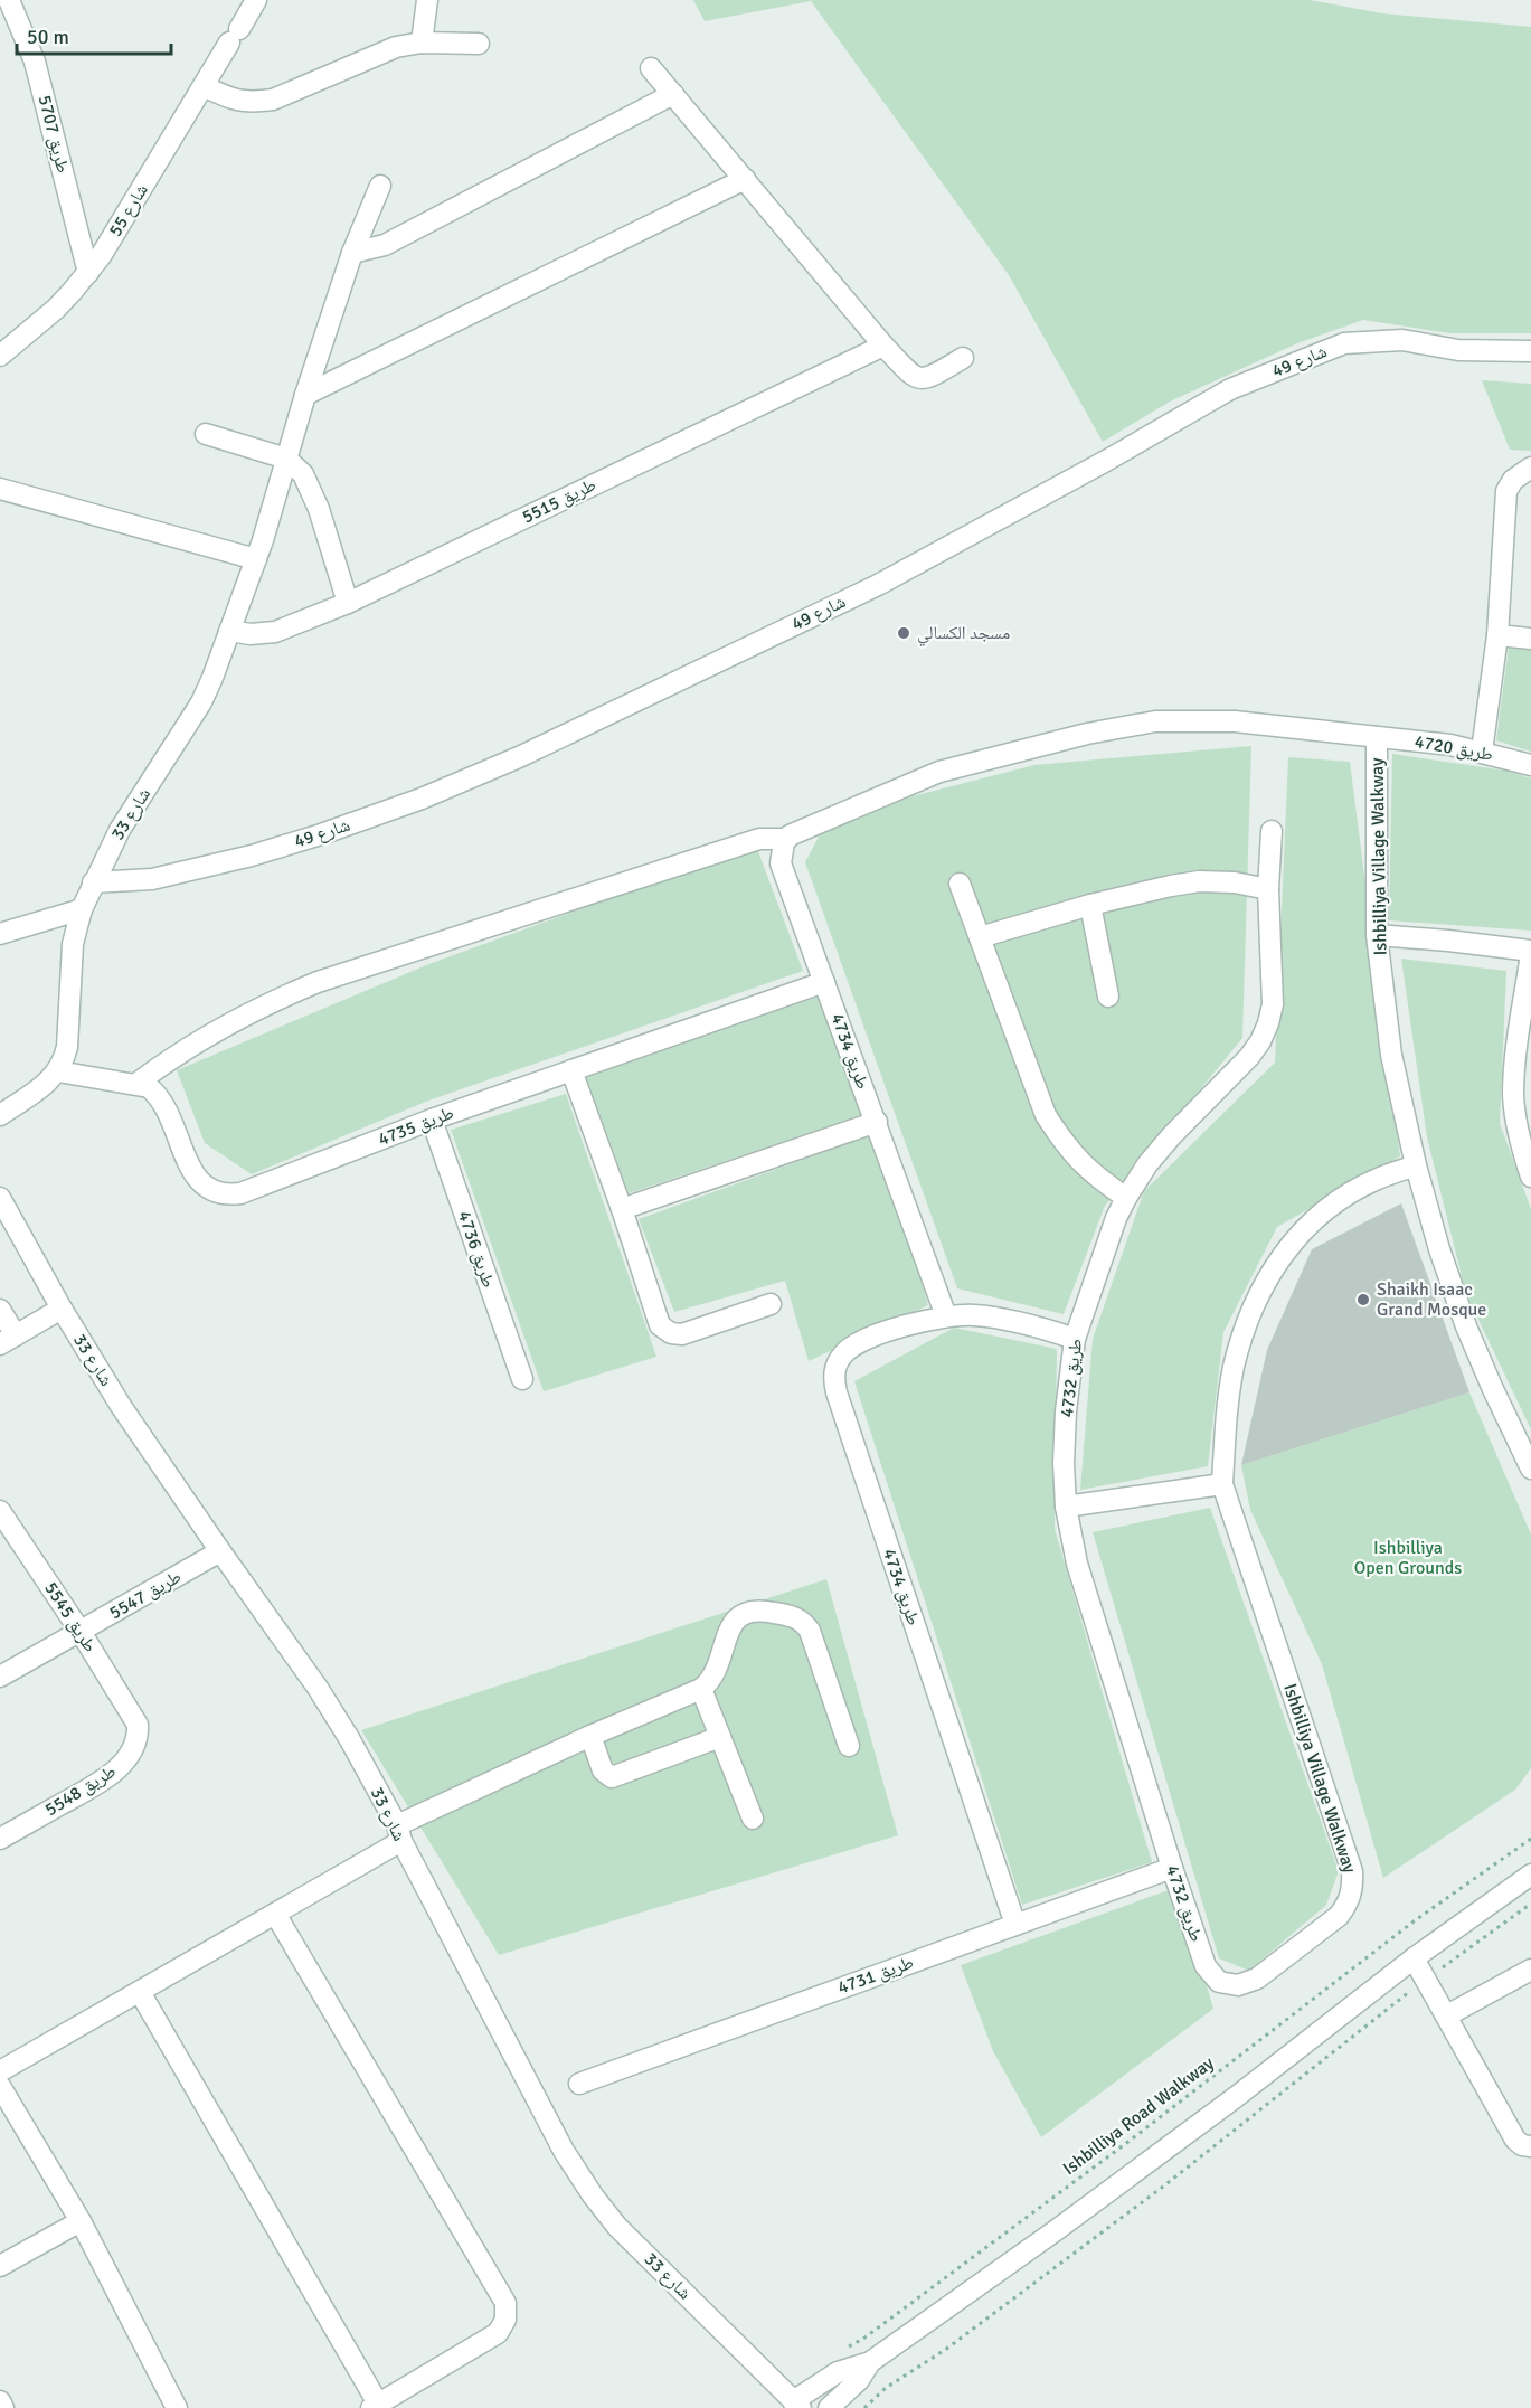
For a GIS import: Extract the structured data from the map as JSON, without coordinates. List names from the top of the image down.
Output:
{
  "streets": {
    "street": [
      "طريق 5707",
      "شارع 55",
      "شارع 49",
      "طريق 5515",
      "طريق 4720",
      "شارع 33",
      "Ishbilliya Village Walkway",
      "طريق 4734",
      "طريق 4735",
      "طريق 4736",
      "طريق 4732",
      "طريق 5547",
      "طريق 5545",
      "طريق 5548",
      "طريق 4731"
    ],
    "path": ["Ishbilliya Road Walkway"]
  },
  "crossings": [
    ["طريق 5707", "شارع 55"],
    ["شارع 49", "شارع 33"],
    ["طريق 5515", "شارع 33"],
    ["طريق 4720", "Ishbilliya Village Walkway"],
    ["شارع 33", "طريق 4735"],
    ["شارع 33", "طريق 5547"],
    ["Ishbilliya Village Walkway", "طريق 4734"],
    ["Ishbilliya Village Walkway", "طريق 4732"],
    ["طريق 4734", "طريق 4735"],
    ["طريق 4734", "طريق 4732"],
    ["طريق 4734", "طريق 4731"],
    ["طريق 4735", "طريق 4736"],
    ["طريق 4732", "طريق 4731"],
    ["طريق 5547", "طريق 5545"],
    ["طريق 5545", "طريق 5548"]
  ],
  "parks": ["Ishbilliya Open Grounds"],
  "places": ["مسجد الكسالي", "Shaikh Isaac Grand Mosque"],
  "scale_bar": "50 m"
}
